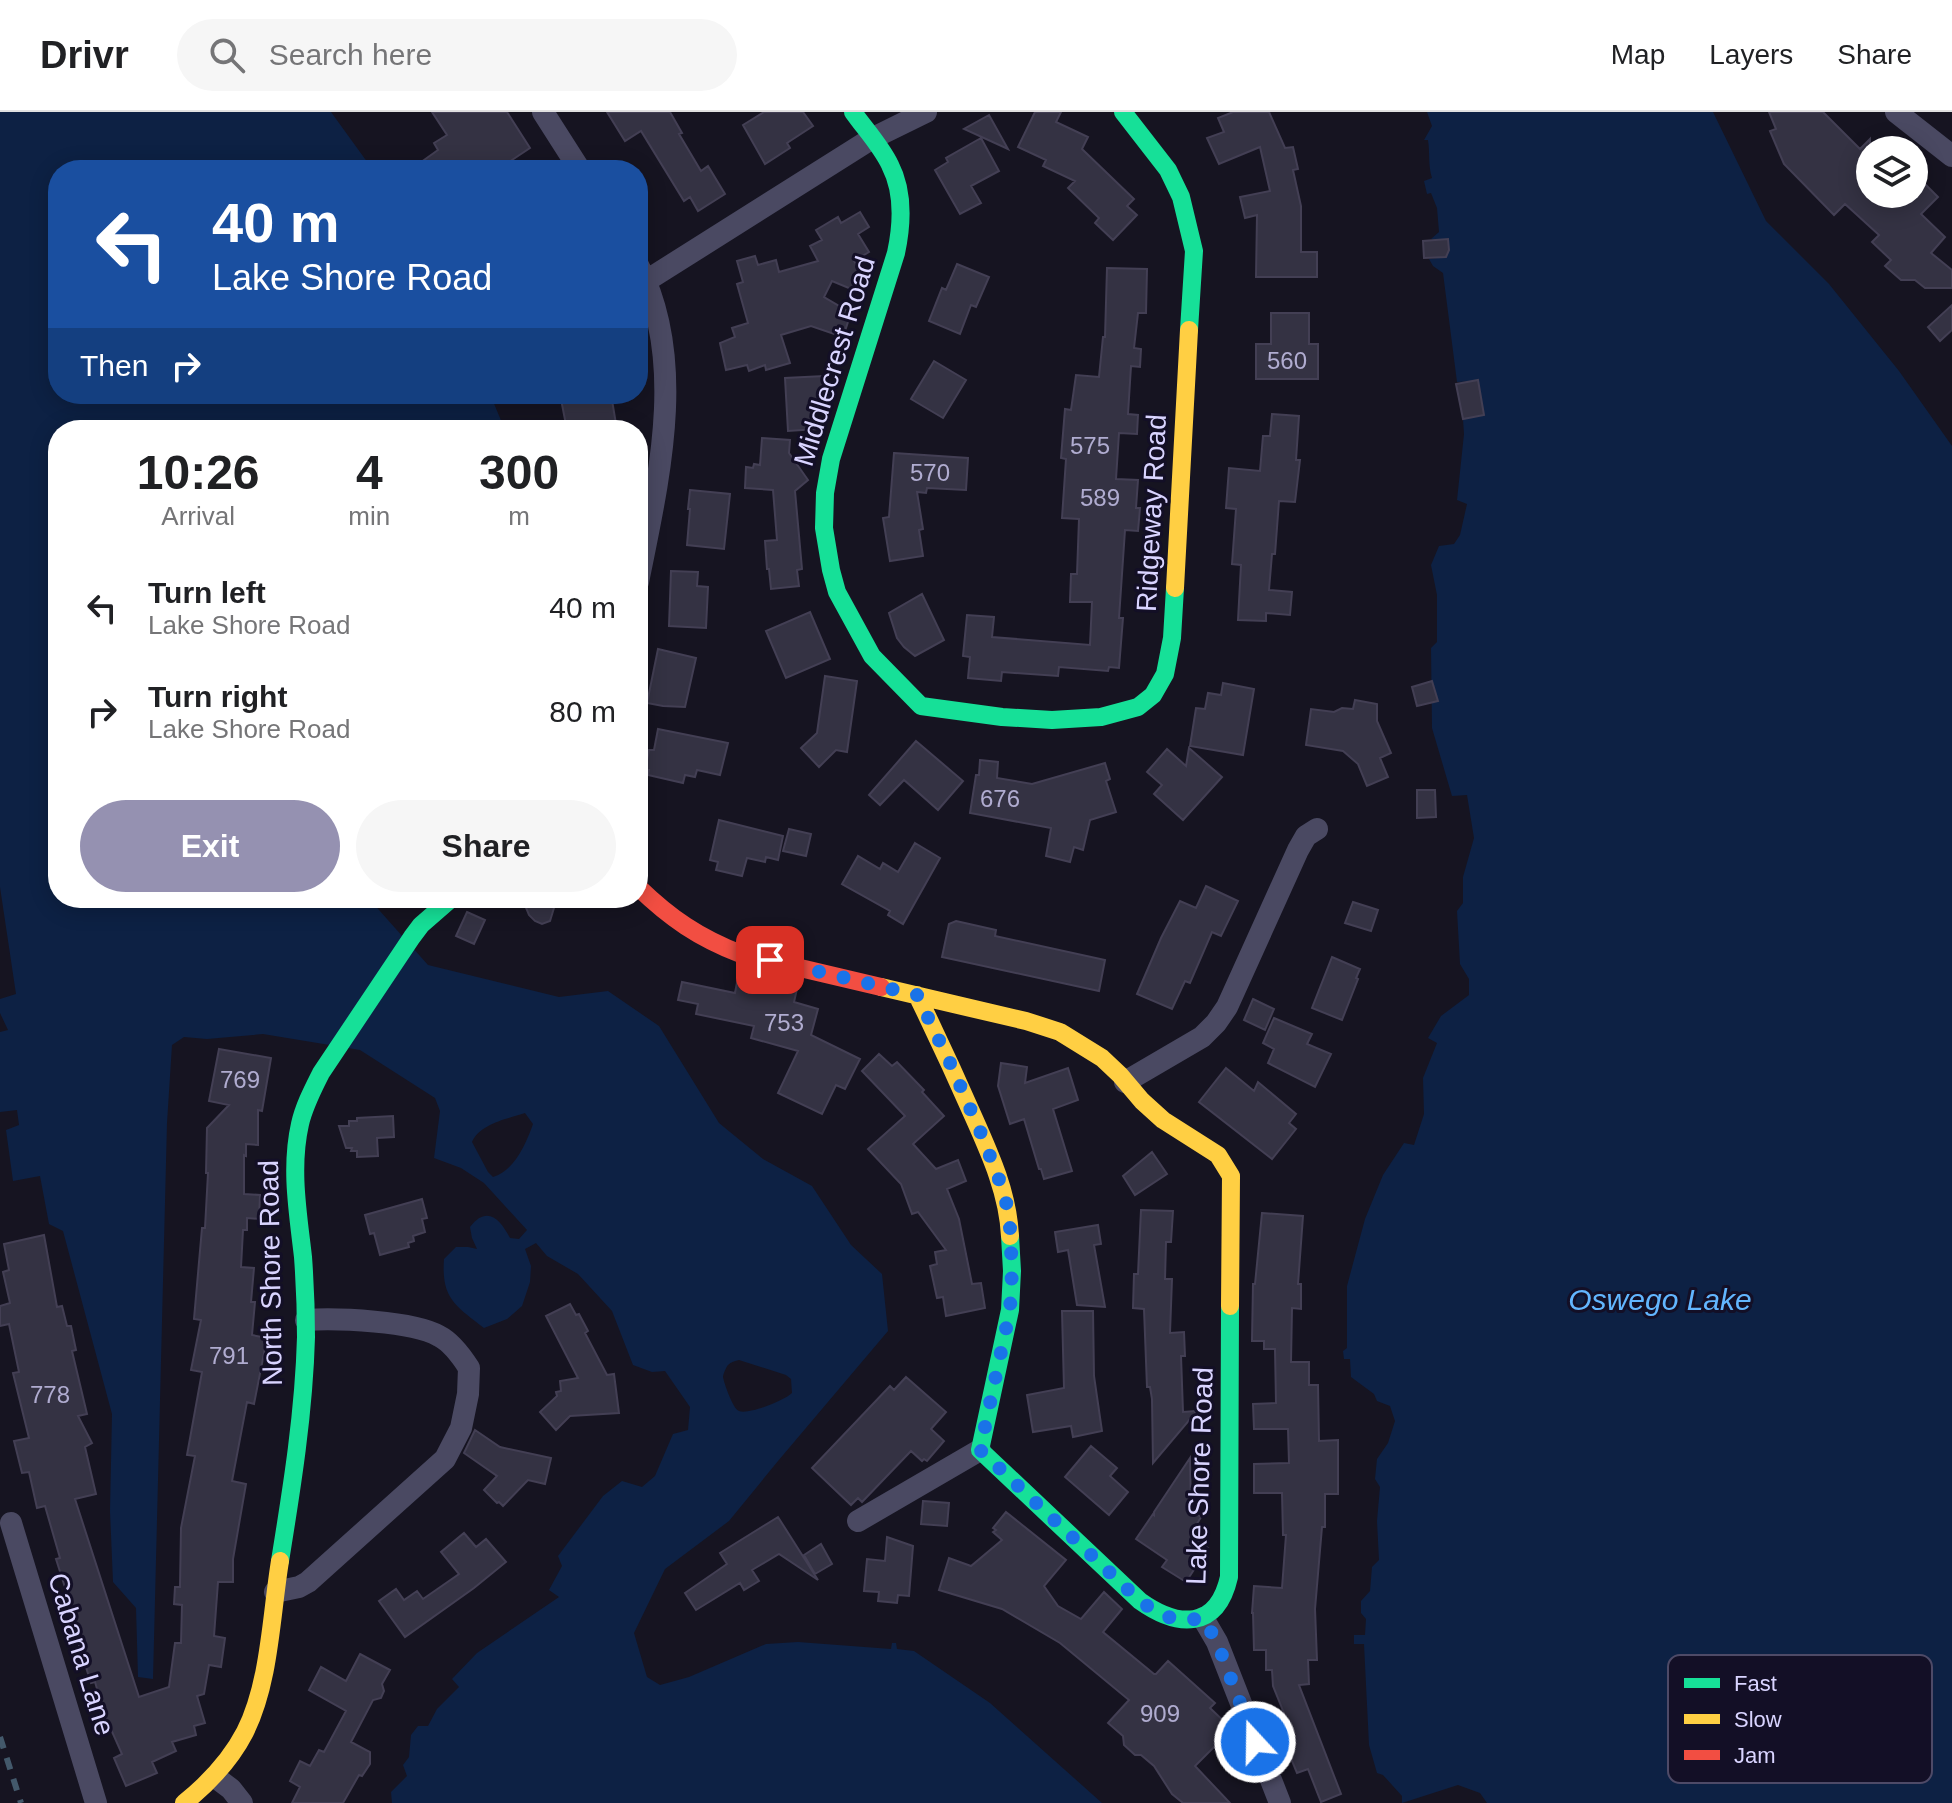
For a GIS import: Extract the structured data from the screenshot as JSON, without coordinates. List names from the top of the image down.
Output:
{
  "streets": {
    "street": [
      "Middlecrest Road",
      "Ridgeway Road",
      "North Shore Road",
      "Lake Shore Road",
      "Cabana Lane"
    ]
  },
  "crossings": [
    ["Middlecrest Road", "Ridgeway Road"]
  ],
  "water": ["Oswego Lake"],
  "house_numbers": [
    "560",
    "575",
    "570",
    "589",
    "676",
    "753",
    "769",
    "791",
    "778",
    "909"
  ],
  "legend": ["Fast", "Slow", "Jam"],
  "page": {
    "header": "Drivr",
    "search": "Search here",
    "nav": ["Map", "Layers", "Share"],
    "turn": ["40 m", "Lake Shore Road"],
    "then": "Then",
    "eta": [
      "10:26",
      "Arrival",
      "4",
      "min",
      "300",
      "m"
    ],
    "list": [
      {
        "name": "Turn left",
        "note": "Lake Shore Road",
        "value": "40 m"
      },
      {
        "name": "Turn right",
        "note": "Lake Shore Road",
        "value": "80 m"
      }
    ],
    "buttons": ["Exit", "Share"]
  }
}
